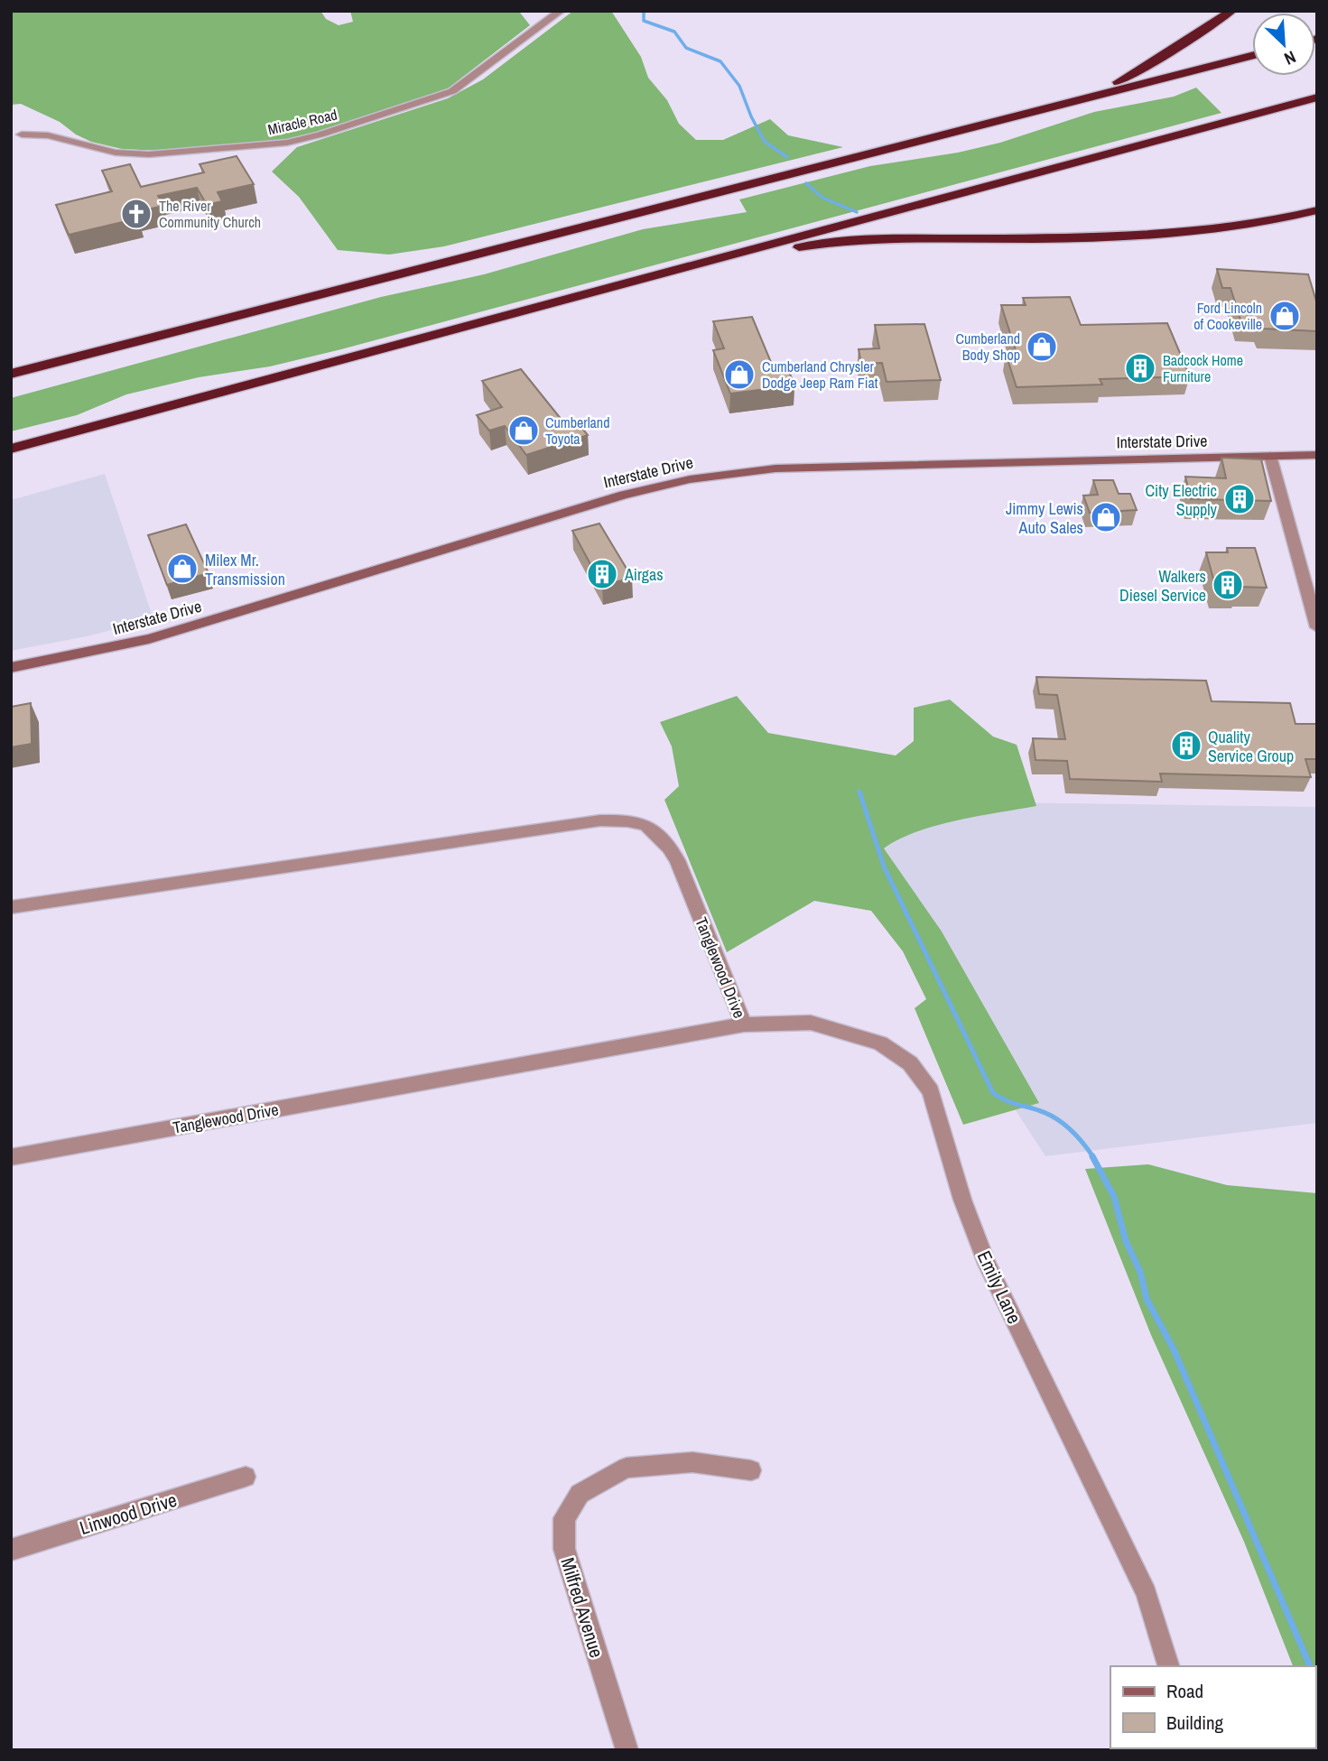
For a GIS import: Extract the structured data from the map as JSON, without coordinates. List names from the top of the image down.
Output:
{
  "streets": {
    "main road": ["Interstate Drive"],
    "street": [
      "Miracle Road",
      "Tanglewood Drive",
      "Emily Lane",
      "Linwood Drive",
      "Milfred Avenue"
    ]
  },
  "crossings": [
    ["Tanglewood Drive", "Emily Lane"]
  ],
  "places": {
    "church": ["The River Community Church"],
    "shop": [
      "Ford Lincoln of Cookeville",
      "Cumberland Body Shop",
      "Cumberland Chrysler Dodge Jeep Ram Fiat",
      "Cumberland Toyota",
      "Jimmy Lewis Auto Sales",
      "Milex Mr. Transmission"
    ],
    "building": [
      "Badcock Home Furniture",
      "City Electric Supply",
      "Airgas",
      "Walkers Diesel Service",
      "Quality Service Group"
    ]
  },
  "legend": ["Road", "Building"],
  "north": "bottom right"
}
